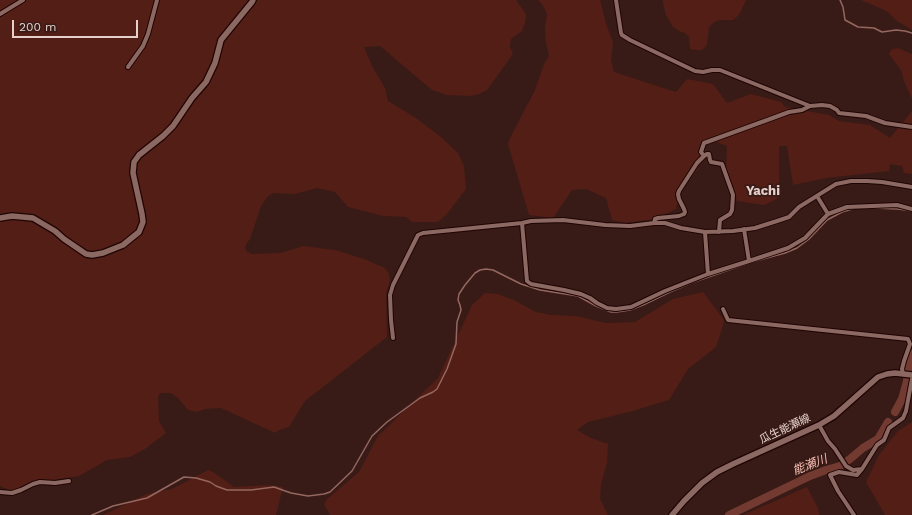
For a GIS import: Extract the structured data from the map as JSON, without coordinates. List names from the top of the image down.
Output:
{
  "streets": {
    "street": ["瓜生能瀬線"]
  },
  "districts": ["Yachi"],
  "water": ["能瀬川"],
  "scale_bar": "200 m"
}
